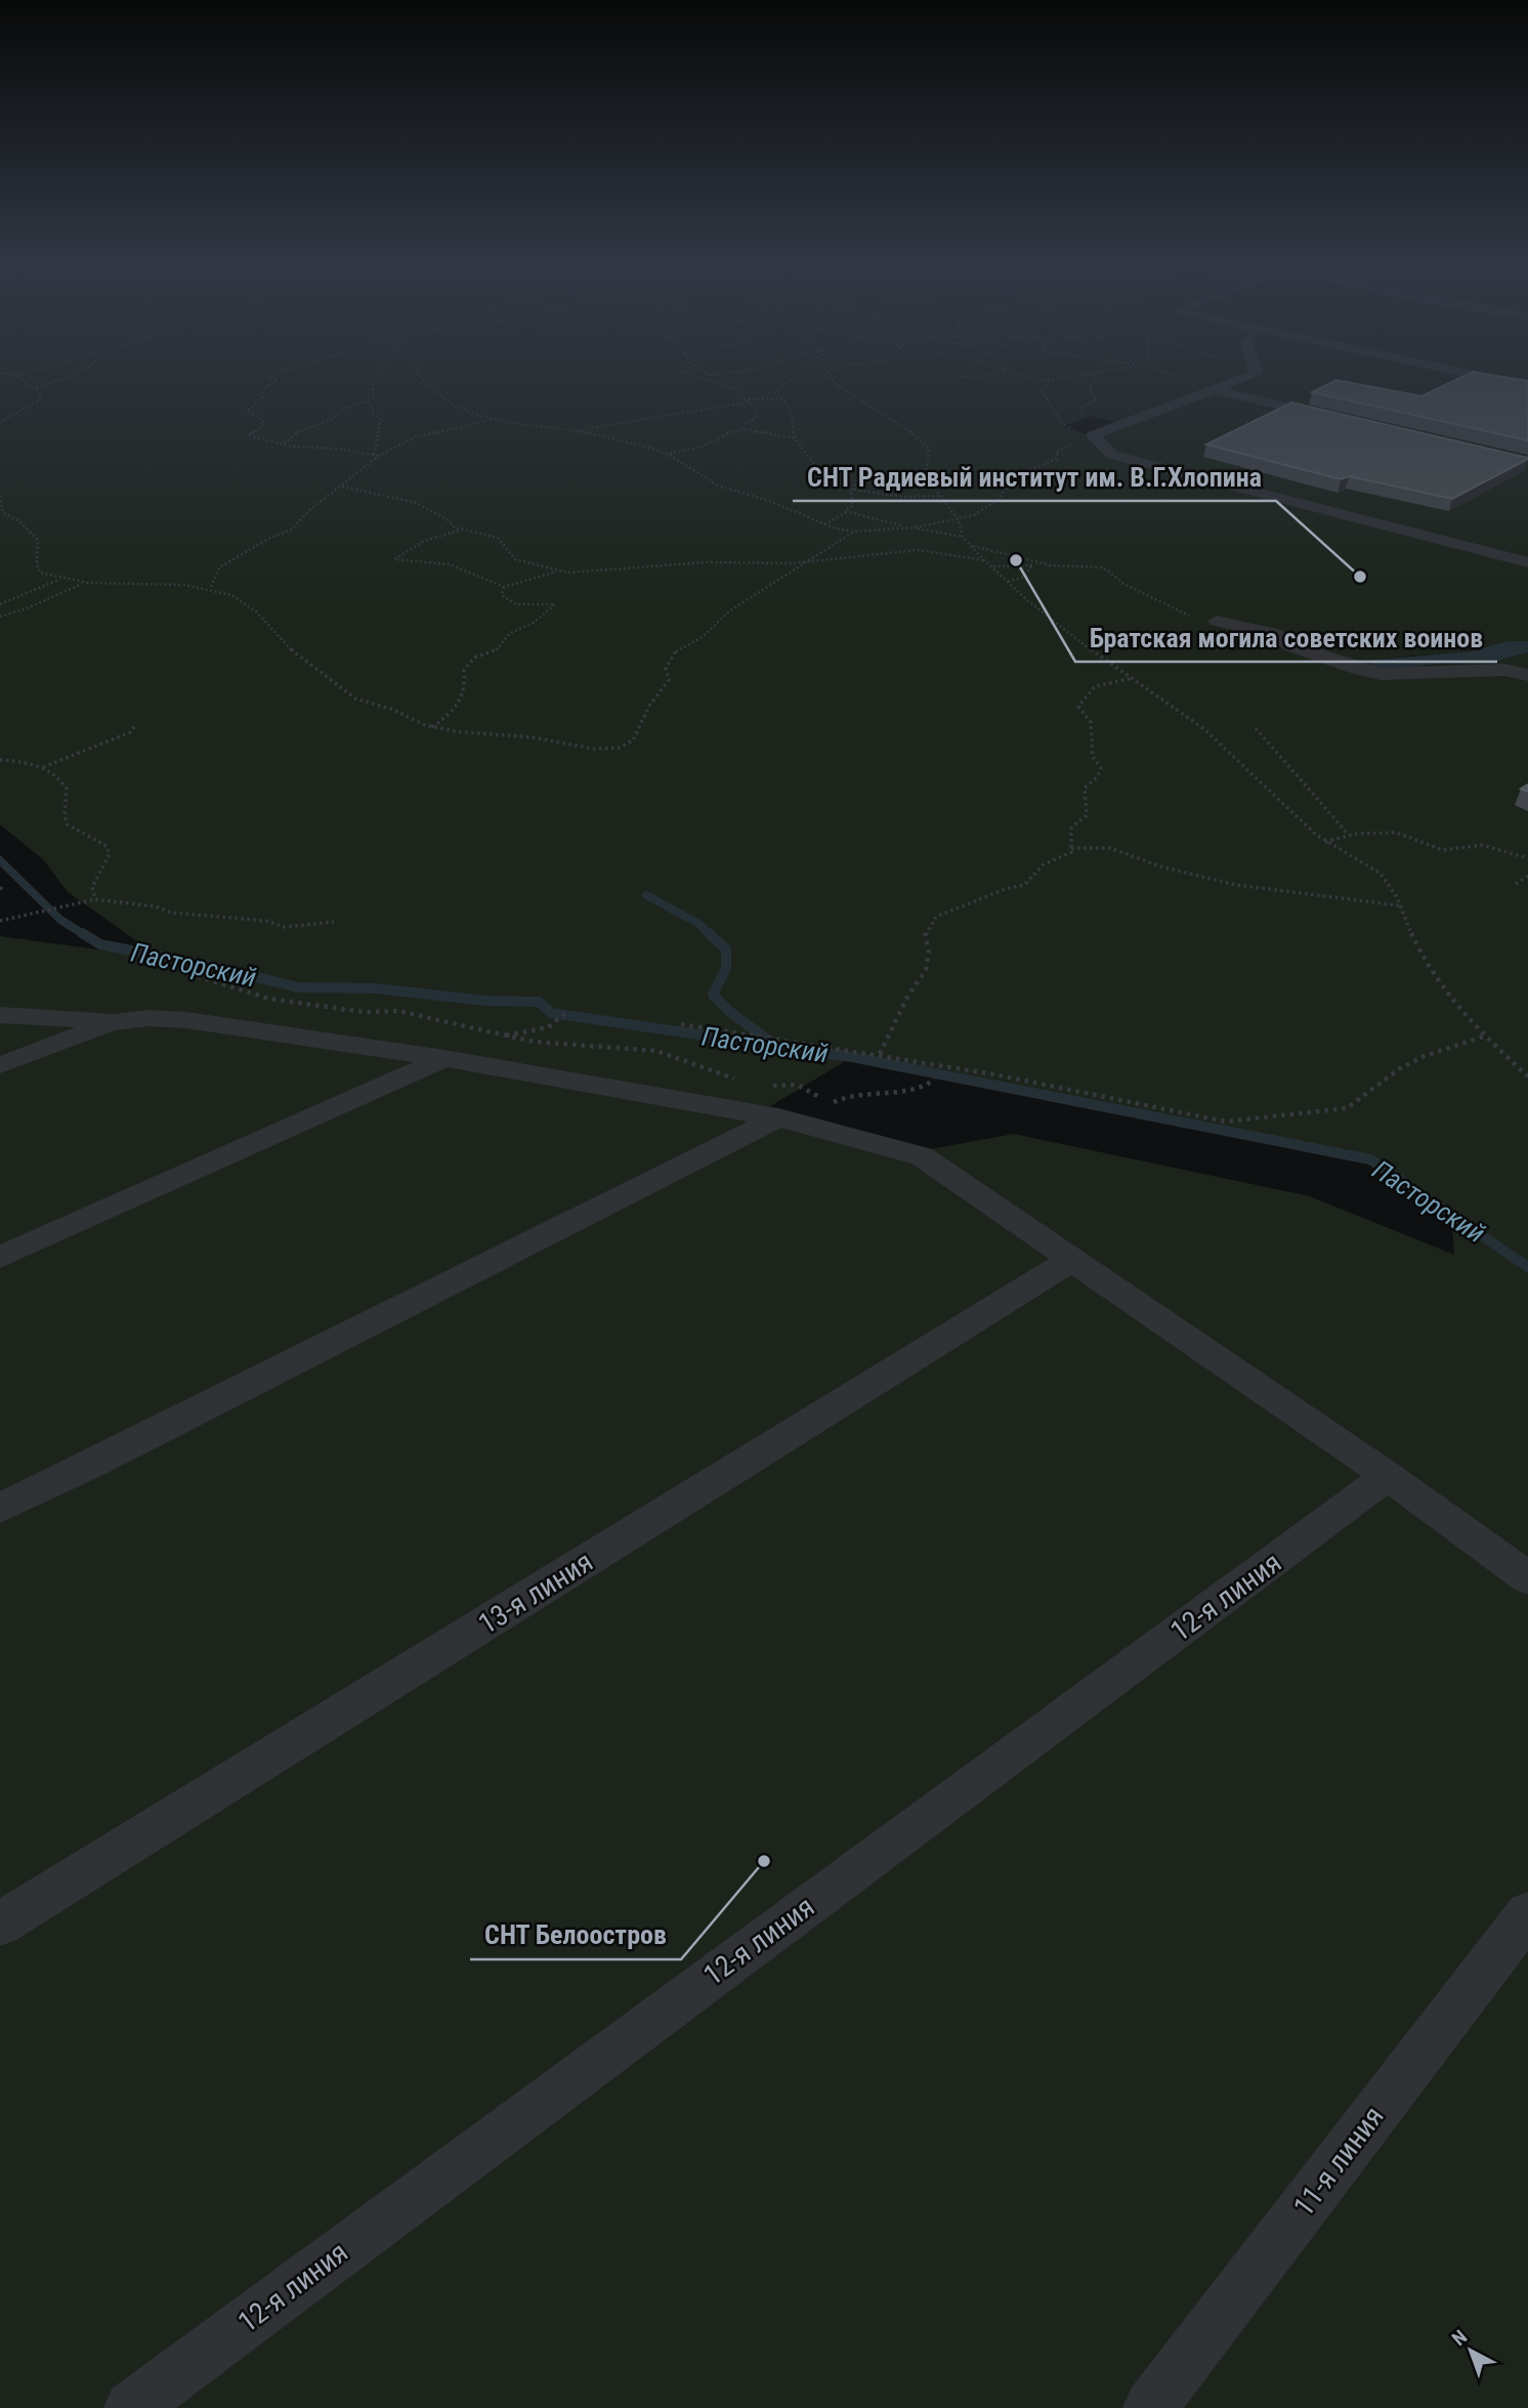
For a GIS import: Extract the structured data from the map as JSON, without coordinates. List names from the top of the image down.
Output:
{
  "streets": {
    "street": ["13-я линия", "12-я линия", "11-я линия"]
  },
  "water": ["Пасторский"],
  "places": ["Братская могила советских воинов", "СНТ Радиевый институт им. В.Г.Хлопина", "СНТ Белоостров"],
  "north": "top left"
}
